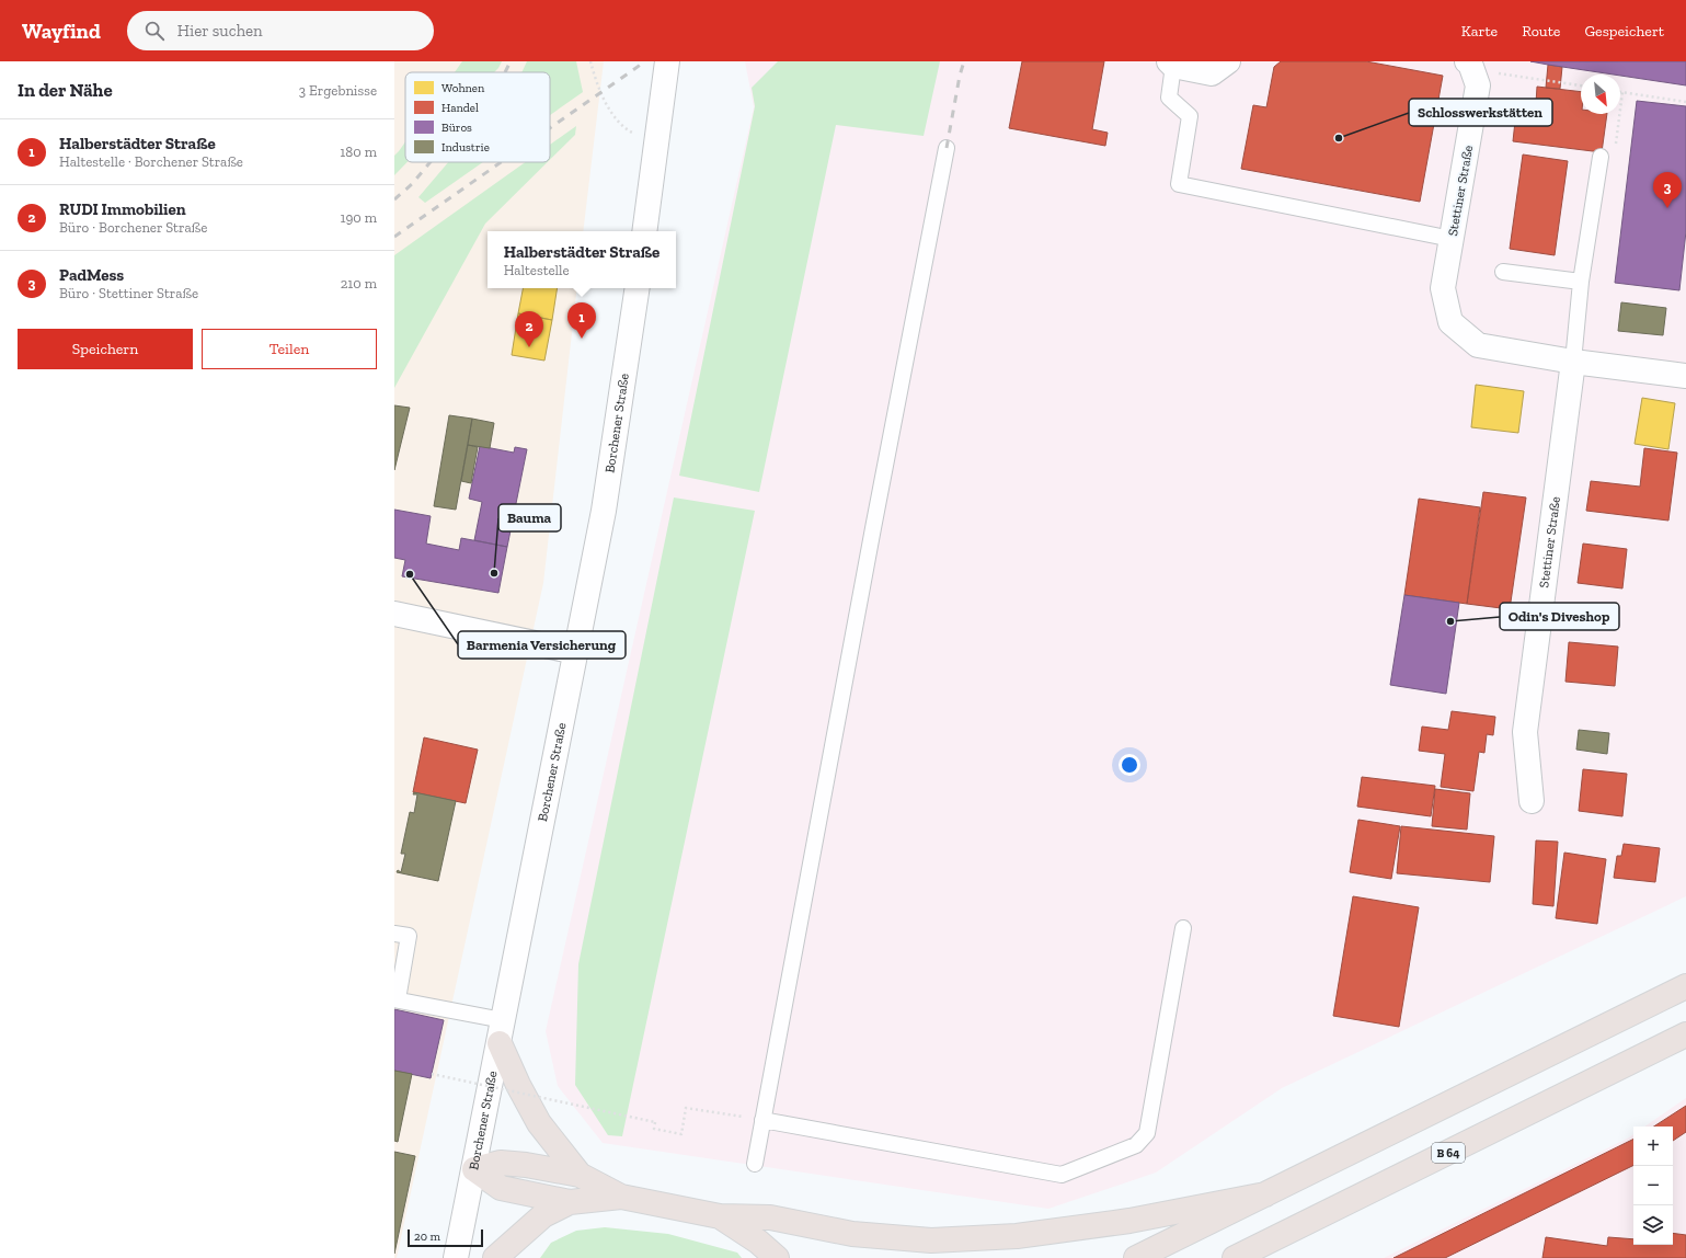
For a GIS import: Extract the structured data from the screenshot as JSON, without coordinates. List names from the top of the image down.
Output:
{
  "streets": {
    "highway": ["B 64"],
    "street": ["Stettiner Straße", "Borchener Straße"]
  },
  "places": [
    "Schlosswerkstätten",
    "Bauma",
    "Barmenia Versicherung",
    "Odin's Diveshop"
  ],
  "legend": [
    "Wohnen",
    "Handel",
    "Büros",
    "Industrie"
  ],
  "scale_bar": "20 m",
  "north": "bottom right",
  "page": {
    "header": "Wayfind",
    "search": "Hier suchen",
    "nav": ["Karte", "Route", "Gespeichert"],
    "heading": ["In der Nähe", "3 Ergebnisse"],
    "list": [
      {
        "mark": "1",
        "name": "Halberstädter Straße",
        "note": "Haltestelle · Borchener Straße",
        "value": "180 m"
      },
      {
        "mark": "2",
        "name": "RUDI Immobilien",
        "note": "Büro · Borchener Straße",
        "value": "190 m"
      },
      {
        "mark": "3",
        "name": "PadMess",
        "note": "Büro · Stettiner Straße",
        "value": "210 m"
      }
    ],
    "pins": ["3", "1", "2"],
    "popup": ["Halberstädter Straße", "Haltestelle"],
    "buttons": ["Speichern", "Teilen"],
    "map_buttons": ["+", "−"],
    "scale": "20 m"
  }
}
